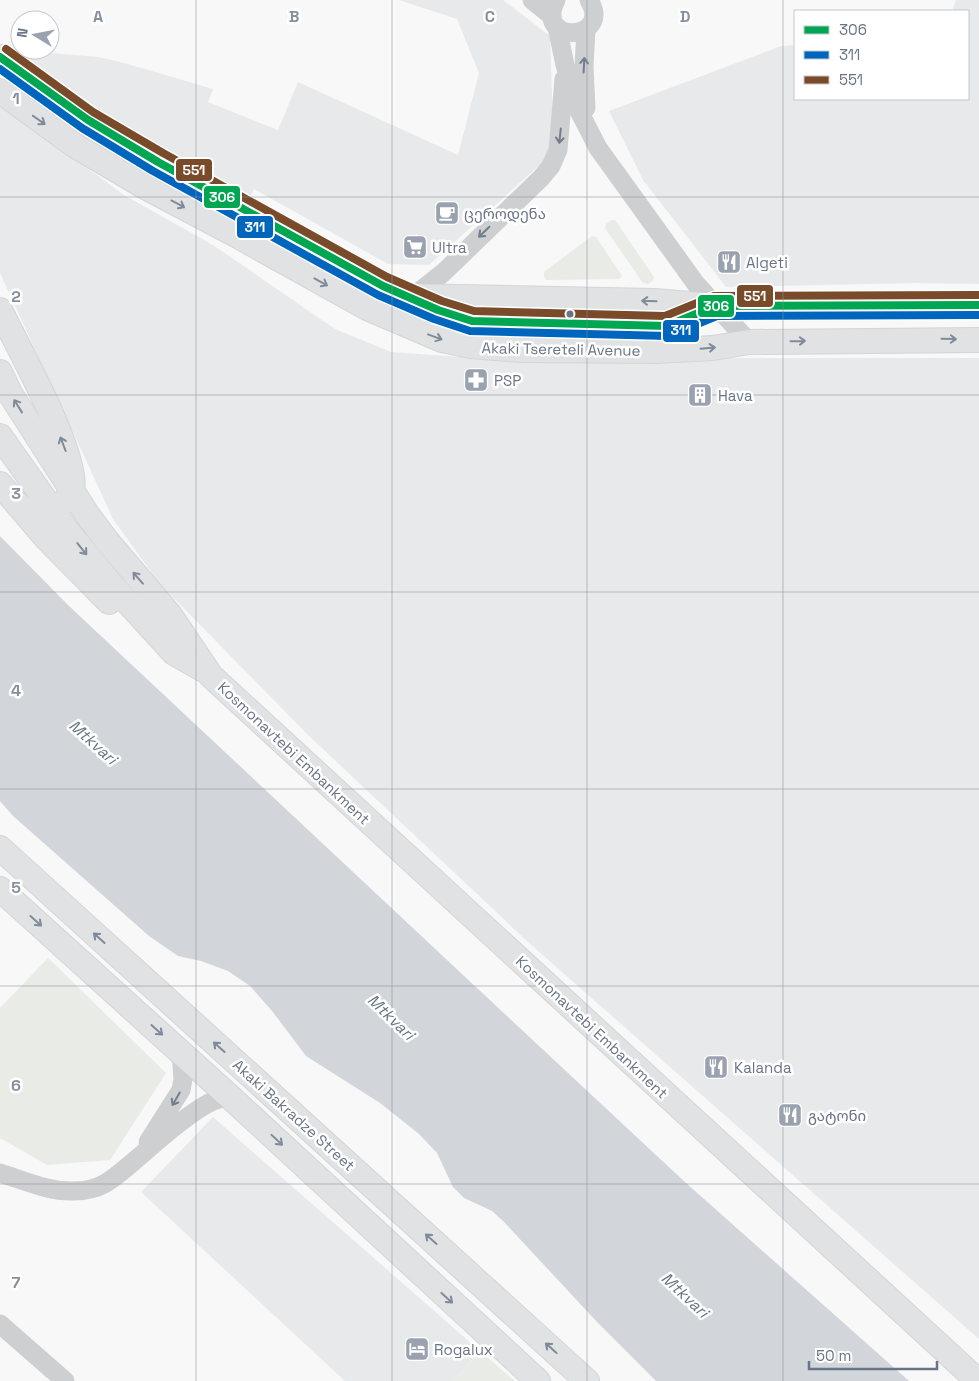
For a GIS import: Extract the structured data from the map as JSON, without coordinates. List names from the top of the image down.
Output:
{
  "streets": {
    "main road": ["Akaki Tsereteli Avenue", "Kosmonavtebi Embankment", "Akaki Bakradze Street"]
  },
  "water": ["Mtkvari"],
  "places": {
    "cafe": ["ცეროდენა"],
    "supermarket": ["Ultra"],
    "restaurant": ["Algeti", "Kalanda", "გატონი"],
    "pharmacy": ["PSP"],
    "building": ["Hava"],
    "hotel": ["Rogalux"]
  },
  "lines": ["transit line 551", "transit line 306", "transit line 311"],
  "legend": ["306", "311", "551"],
  "scale_bar": "50 m",
  "north": "left",
  "grid": {
    "columns": [
      "A",
      "B",
      "C",
      "D"
    ],
    "rows": [
      "1",
      "2",
      "3",
      "4",
      "5",
      "6",
      "7"
    ]
  }
}
